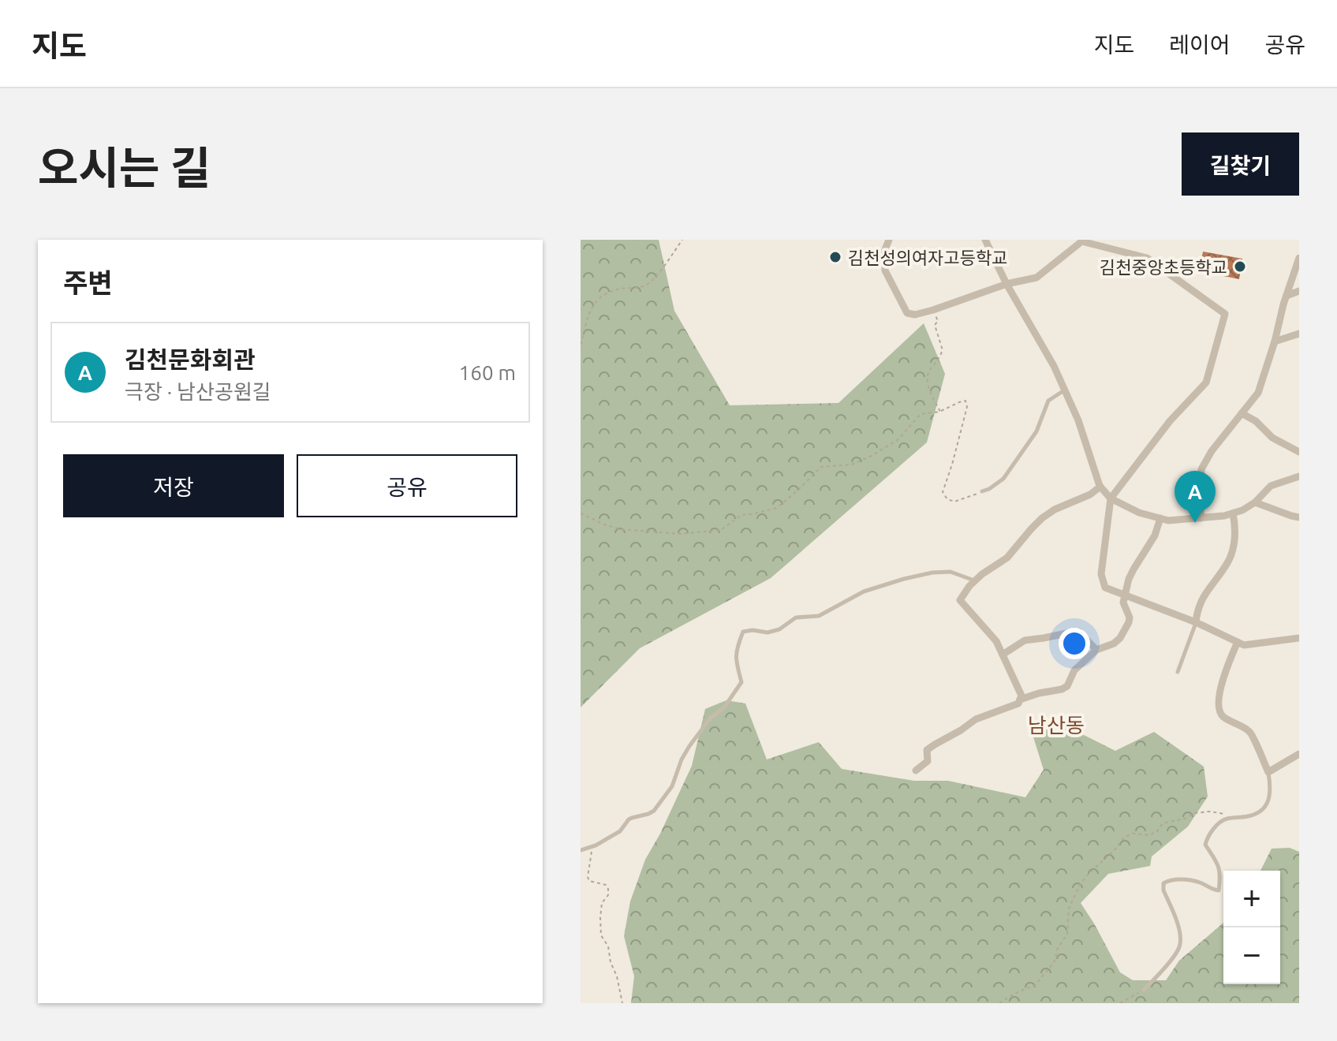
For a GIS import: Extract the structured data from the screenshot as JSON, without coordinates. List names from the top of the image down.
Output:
{
  "districts": ["남산동"],
  "places": ["김천성의여자고등학교", "김천중앙초등학교"],
  "page": {
    "header": "지도",
    "nav": ["지도", "레이어", "공유"],
    "title": "오시는 길",
    "buttons": [
      "길찾기",
      ["저장", "공유"]
    ],
    "heading": "주변",
    "list": [
      {
        "mark": "A",
        "name": "김천문화회관",
        "note": "극장 · 남산공원길",
        "value": "160 m"
      }
    ],
    "pins": "A",
    "map_buttons": ["+", "−"]
  }
}
